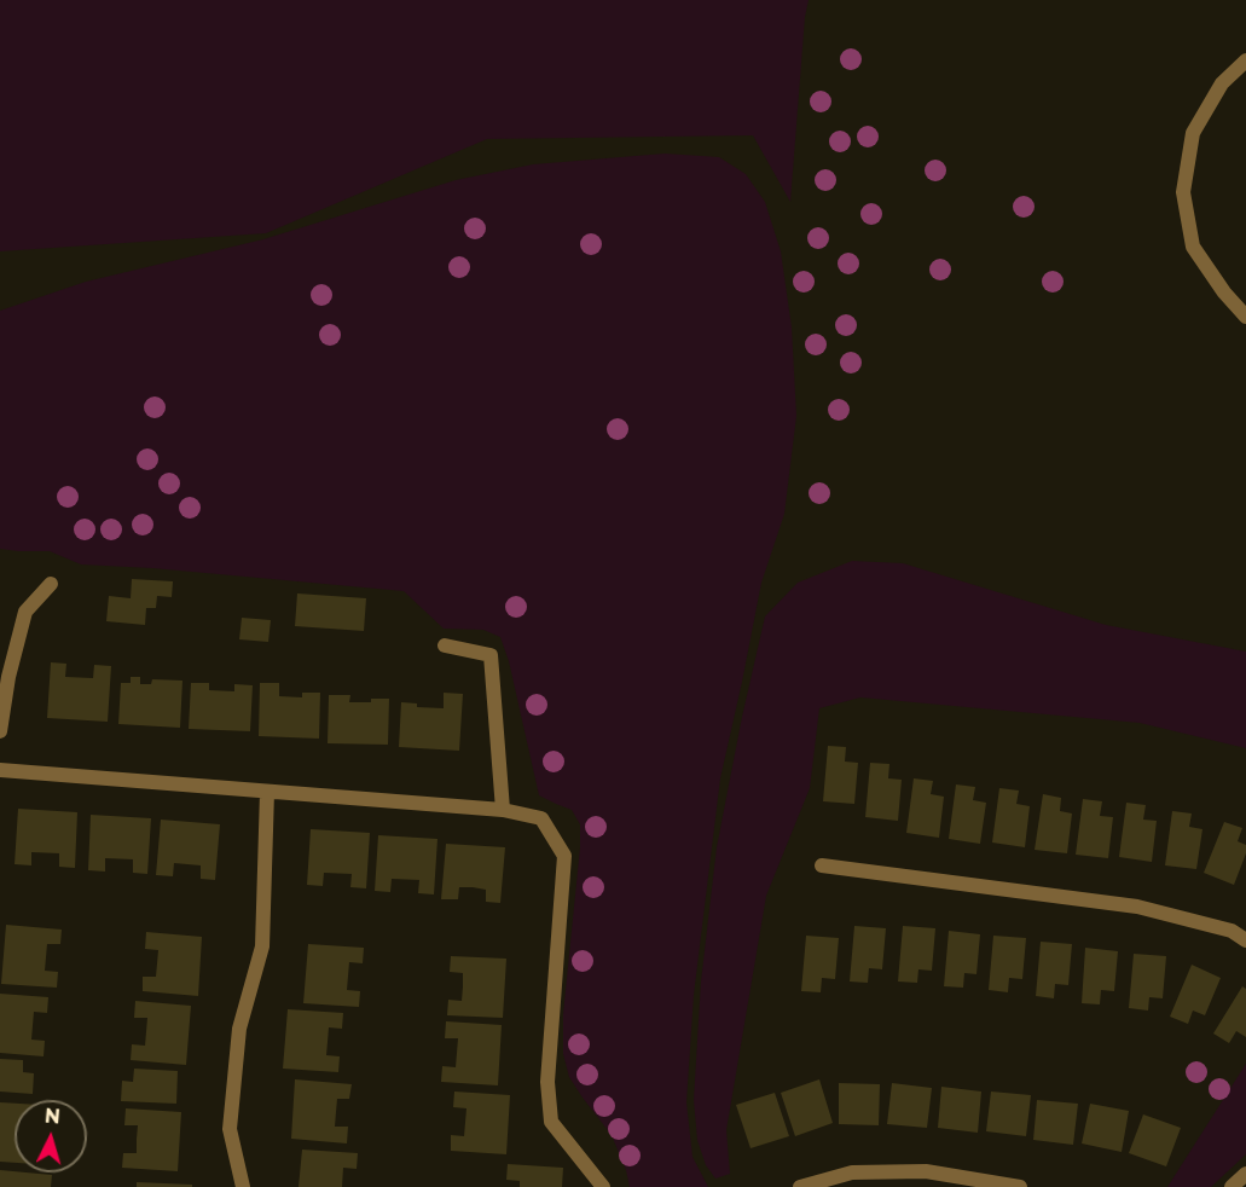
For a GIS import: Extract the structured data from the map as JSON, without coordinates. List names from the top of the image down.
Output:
{
  "north": "top"
}
